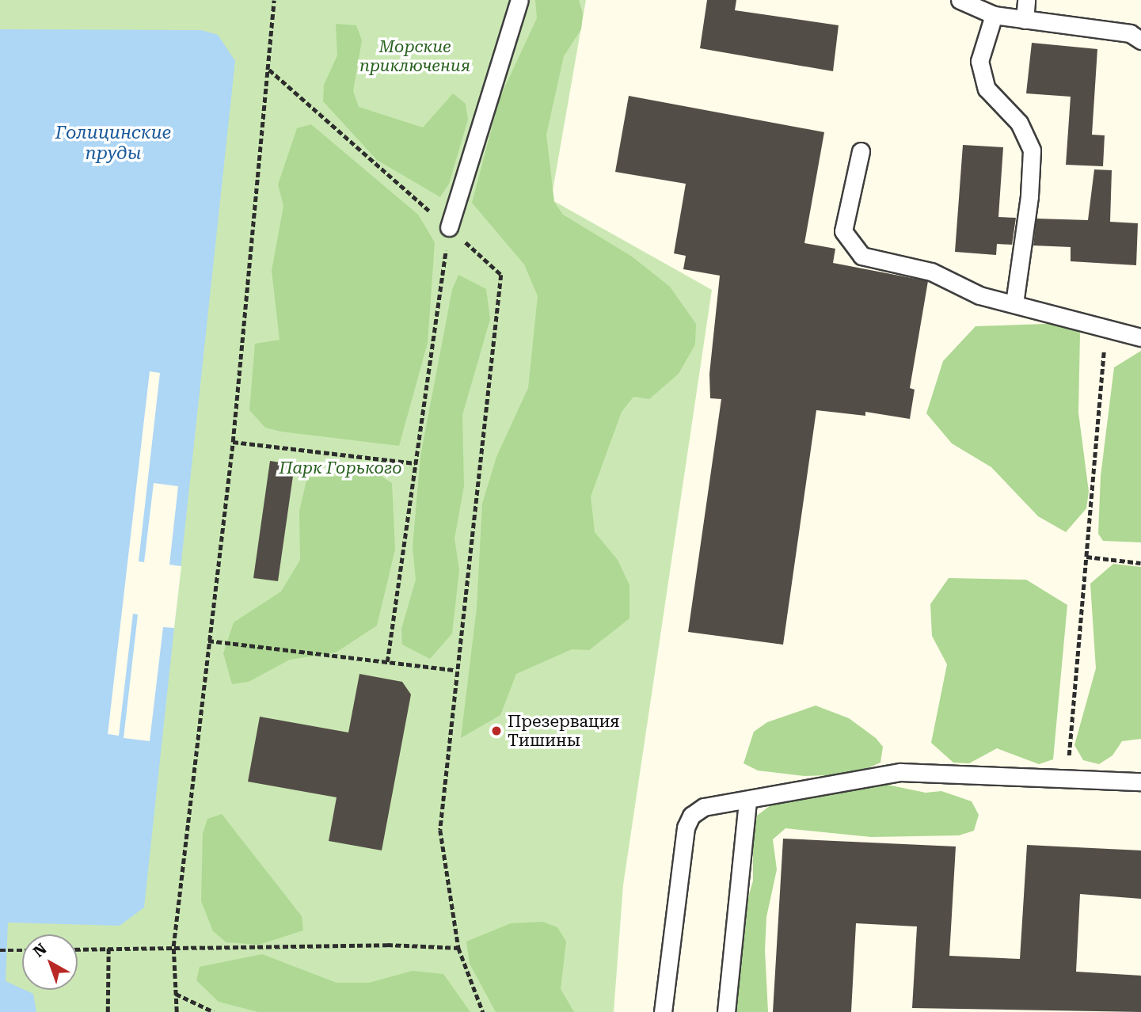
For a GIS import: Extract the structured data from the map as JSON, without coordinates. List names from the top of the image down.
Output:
{
  "water": ["Голицинские пруды"],
  "parks": ["Морские приключения", "Парк Горького"],
  "places": ["Презервация Тишины"],
  "north": "top left"
}
